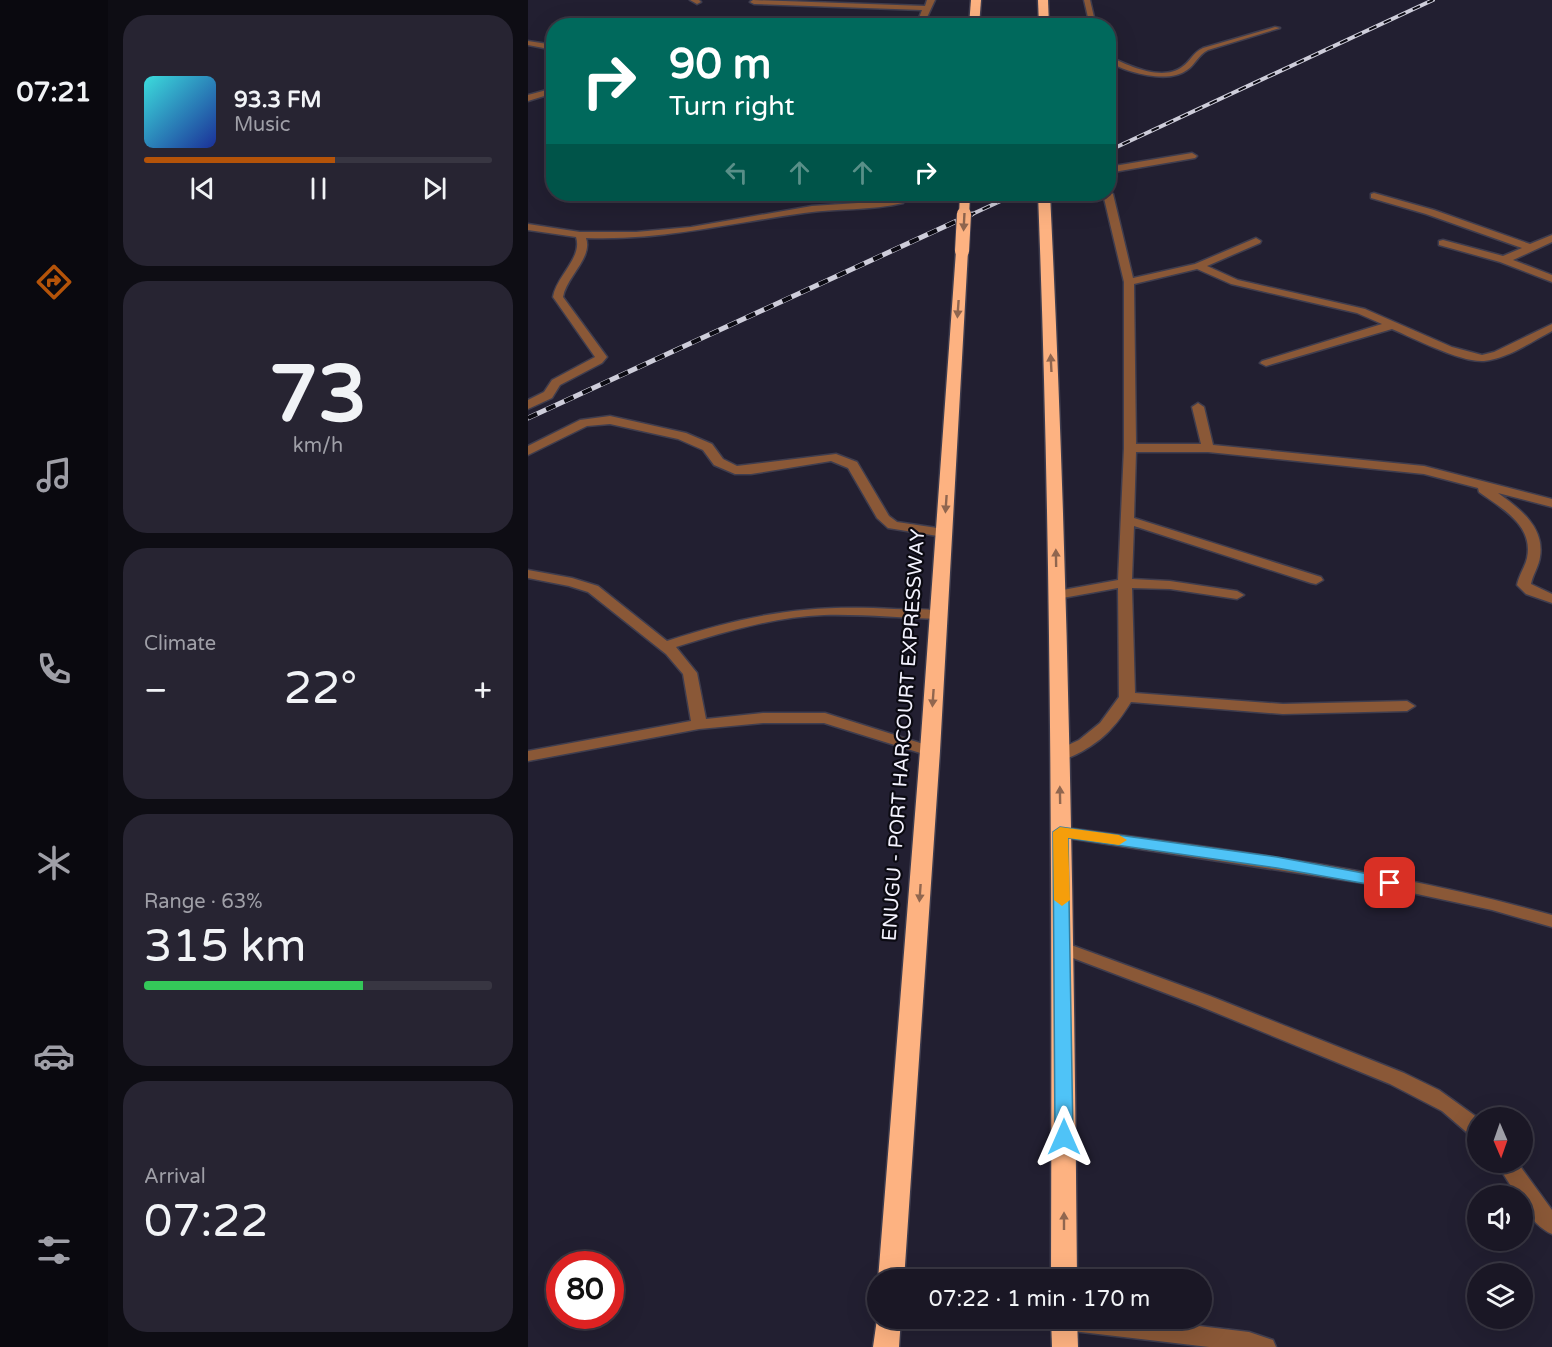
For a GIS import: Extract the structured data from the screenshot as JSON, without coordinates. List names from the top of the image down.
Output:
{
  "streets": {
    "highway": ["ENUGU - PORT HARCOURT EXPRESSWAY"]
  },
  "north": "bottom",
  "page": {
    "tabs": "07:21",
    "turn": ["90 m", "Turn right"],
    "song": ["93.3 FM", "Music"],
    "tile": [
      ["73", "km/h"],
      "Climate",
      ["Range · 63%", "315 km"],
      ["Arrival", "07:22"]
    ],
    "heat": ["−", "22°", "+"],
    "limit": "80",
    "trip": "07:22 · 1 min · 170 m"
  }
}
